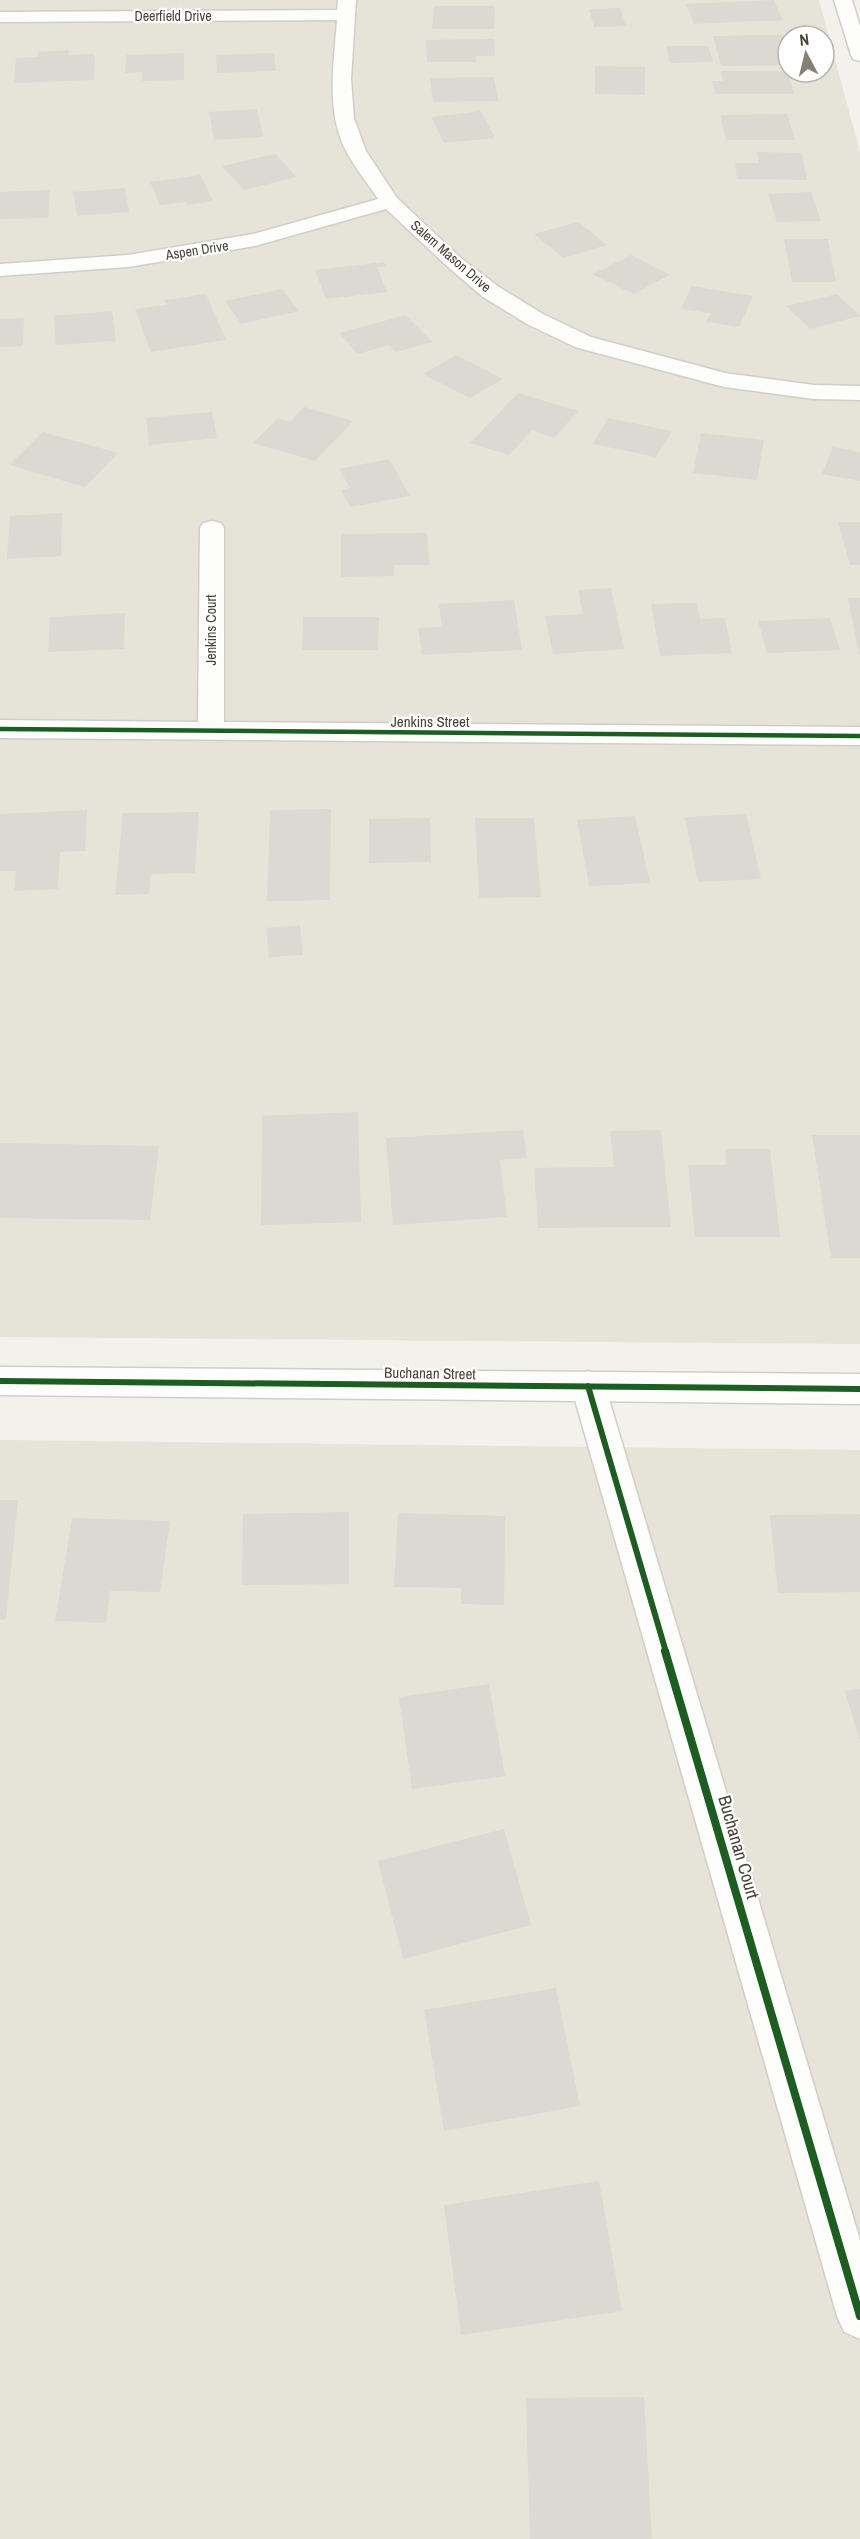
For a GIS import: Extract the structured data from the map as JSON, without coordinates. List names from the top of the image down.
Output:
{
  "streets": {
    "street": [
      "Deerfield Drive",
      "Aspen Drive",
      "Salem Mason Drive",
      "Jenkins Court",
      "Jenkins Street",
      "Buchanan Street",
      "Buchanan Court"
    ]
  },
  "crossings": [
    ["Deerfield Drive", "Salem Mason Drive"],
    ["Aspen Drive", "Salem Mason Drive"],
    ["Jenkins Court", "Jenkins Street"],
    ["Buchanan Street", "Buchanan Court"]
  ],
  "north": "top"
}
